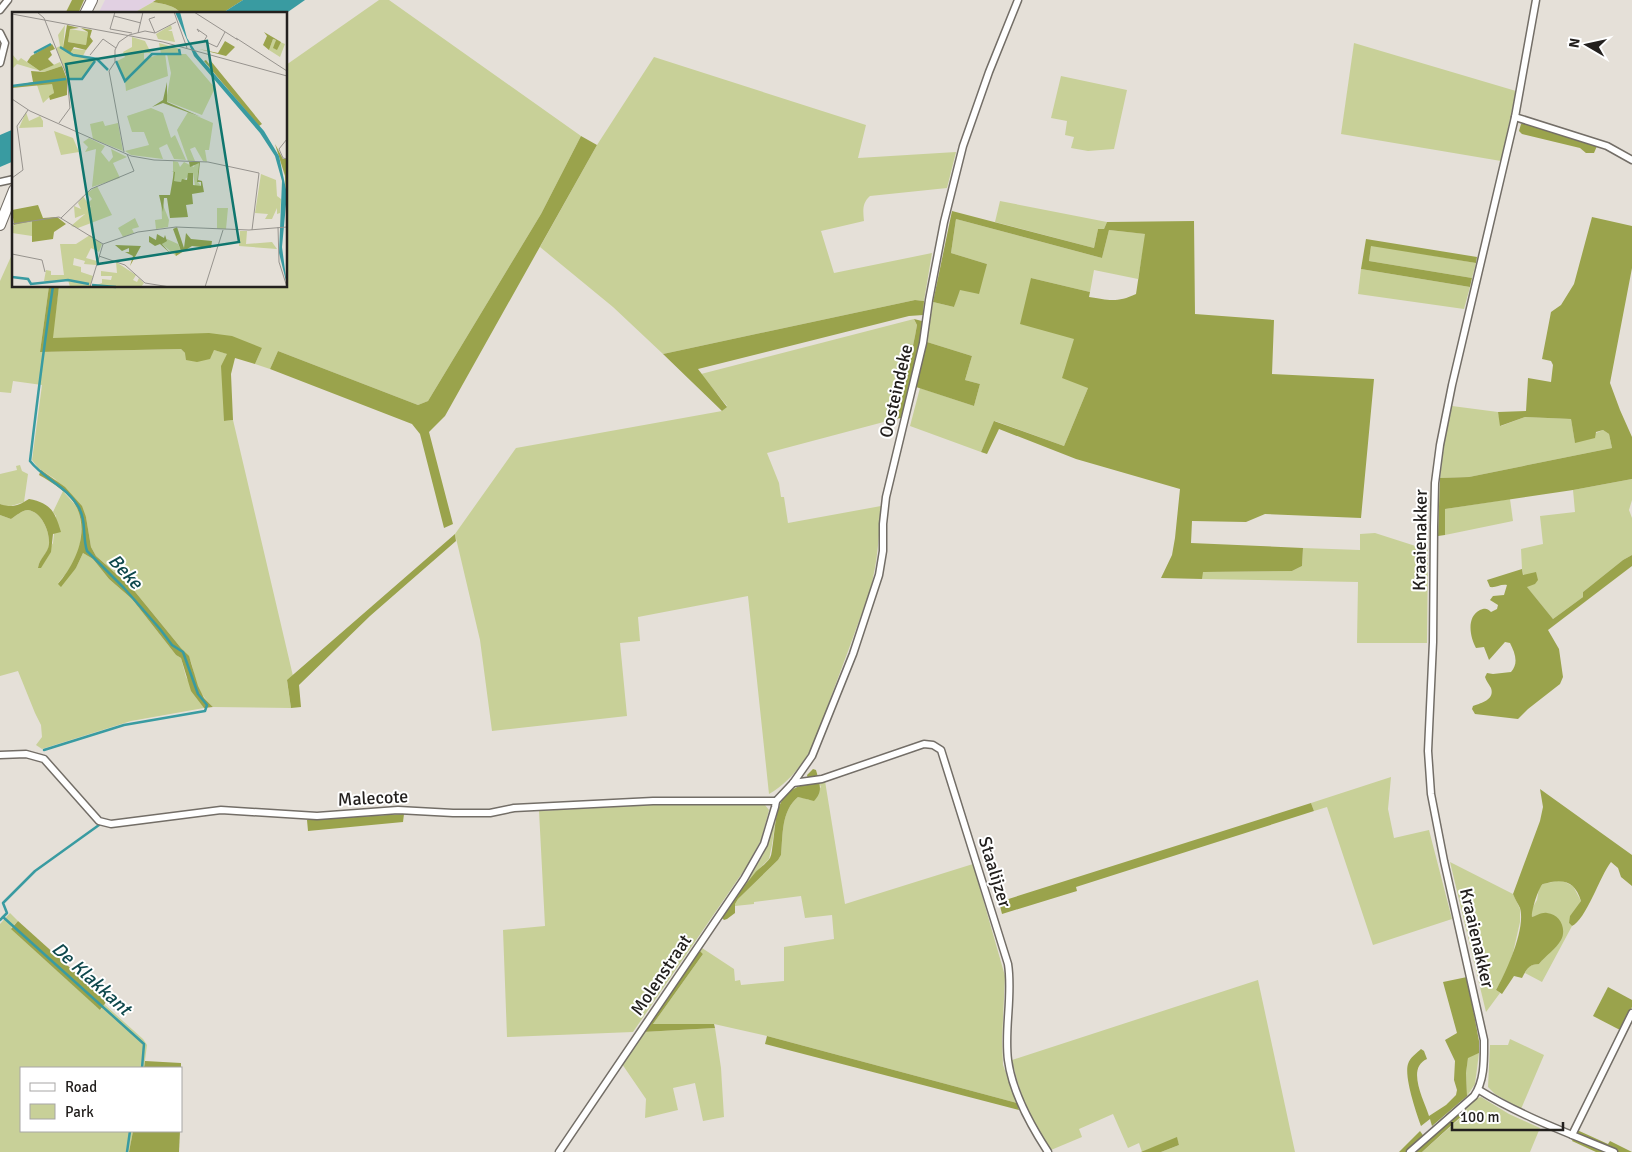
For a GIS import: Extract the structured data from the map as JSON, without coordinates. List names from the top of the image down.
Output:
{
  "streets": {
    "street": [
      "Oosteindeke",
      "Kraaienakker",
      "Malecote",
      "Staalijzer",
      "Molenstraat"
    ]
  },
  "crossings": [
    ["Oosteindeke", "Malecote"],
    ["Oosteindeke", "Staalijzer"],
    ["Oosteindeke", "Molenstraat"],
    ["Malecote", "Molenstraat"]
  ],
  "water": ["Beke", "De Klakkant"],
  "legend": ["Road", "Park"],
  "scale_bar": "100 m",
  "north": "left"
}
